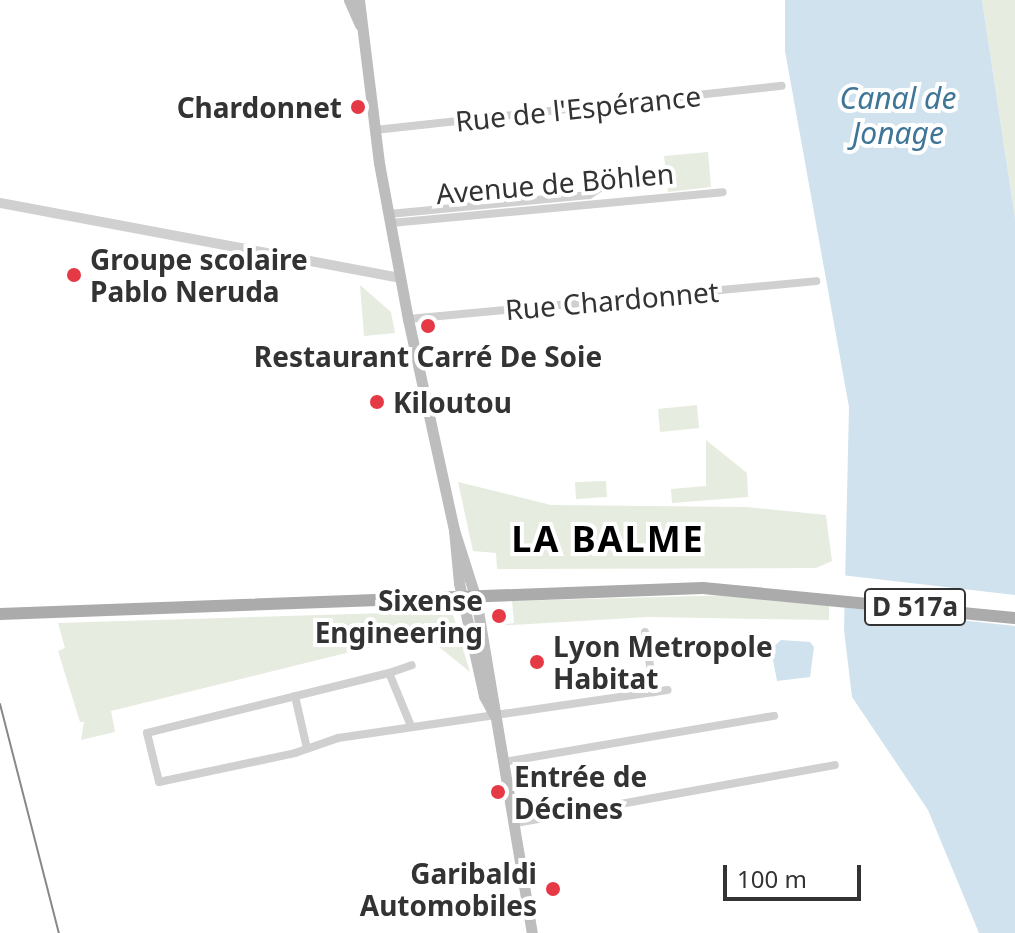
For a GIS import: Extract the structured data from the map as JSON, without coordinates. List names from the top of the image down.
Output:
{
  "streets": {
    "main road": ["D 517a"],
    "street": ["Rue de l'Espérance", "Avenue de Böhlen", "Rue Chardonnet"]
  },
  "districts": ["LA BALME"],
  "water": ["Canal de Jonage"],
  "places": [
    "Chardonnet",
    "Groupe scolaire Pablo Neruda",
    "Restaurant Carré De Soie",
    "Kiloutou",
    "Sixense Engineering",
    "Lyon Metropole Habitat",
    "Entrée de Décines",
    "Garibaldi Automobiles"
  ],
  "scale_bar": "100 m"
}
